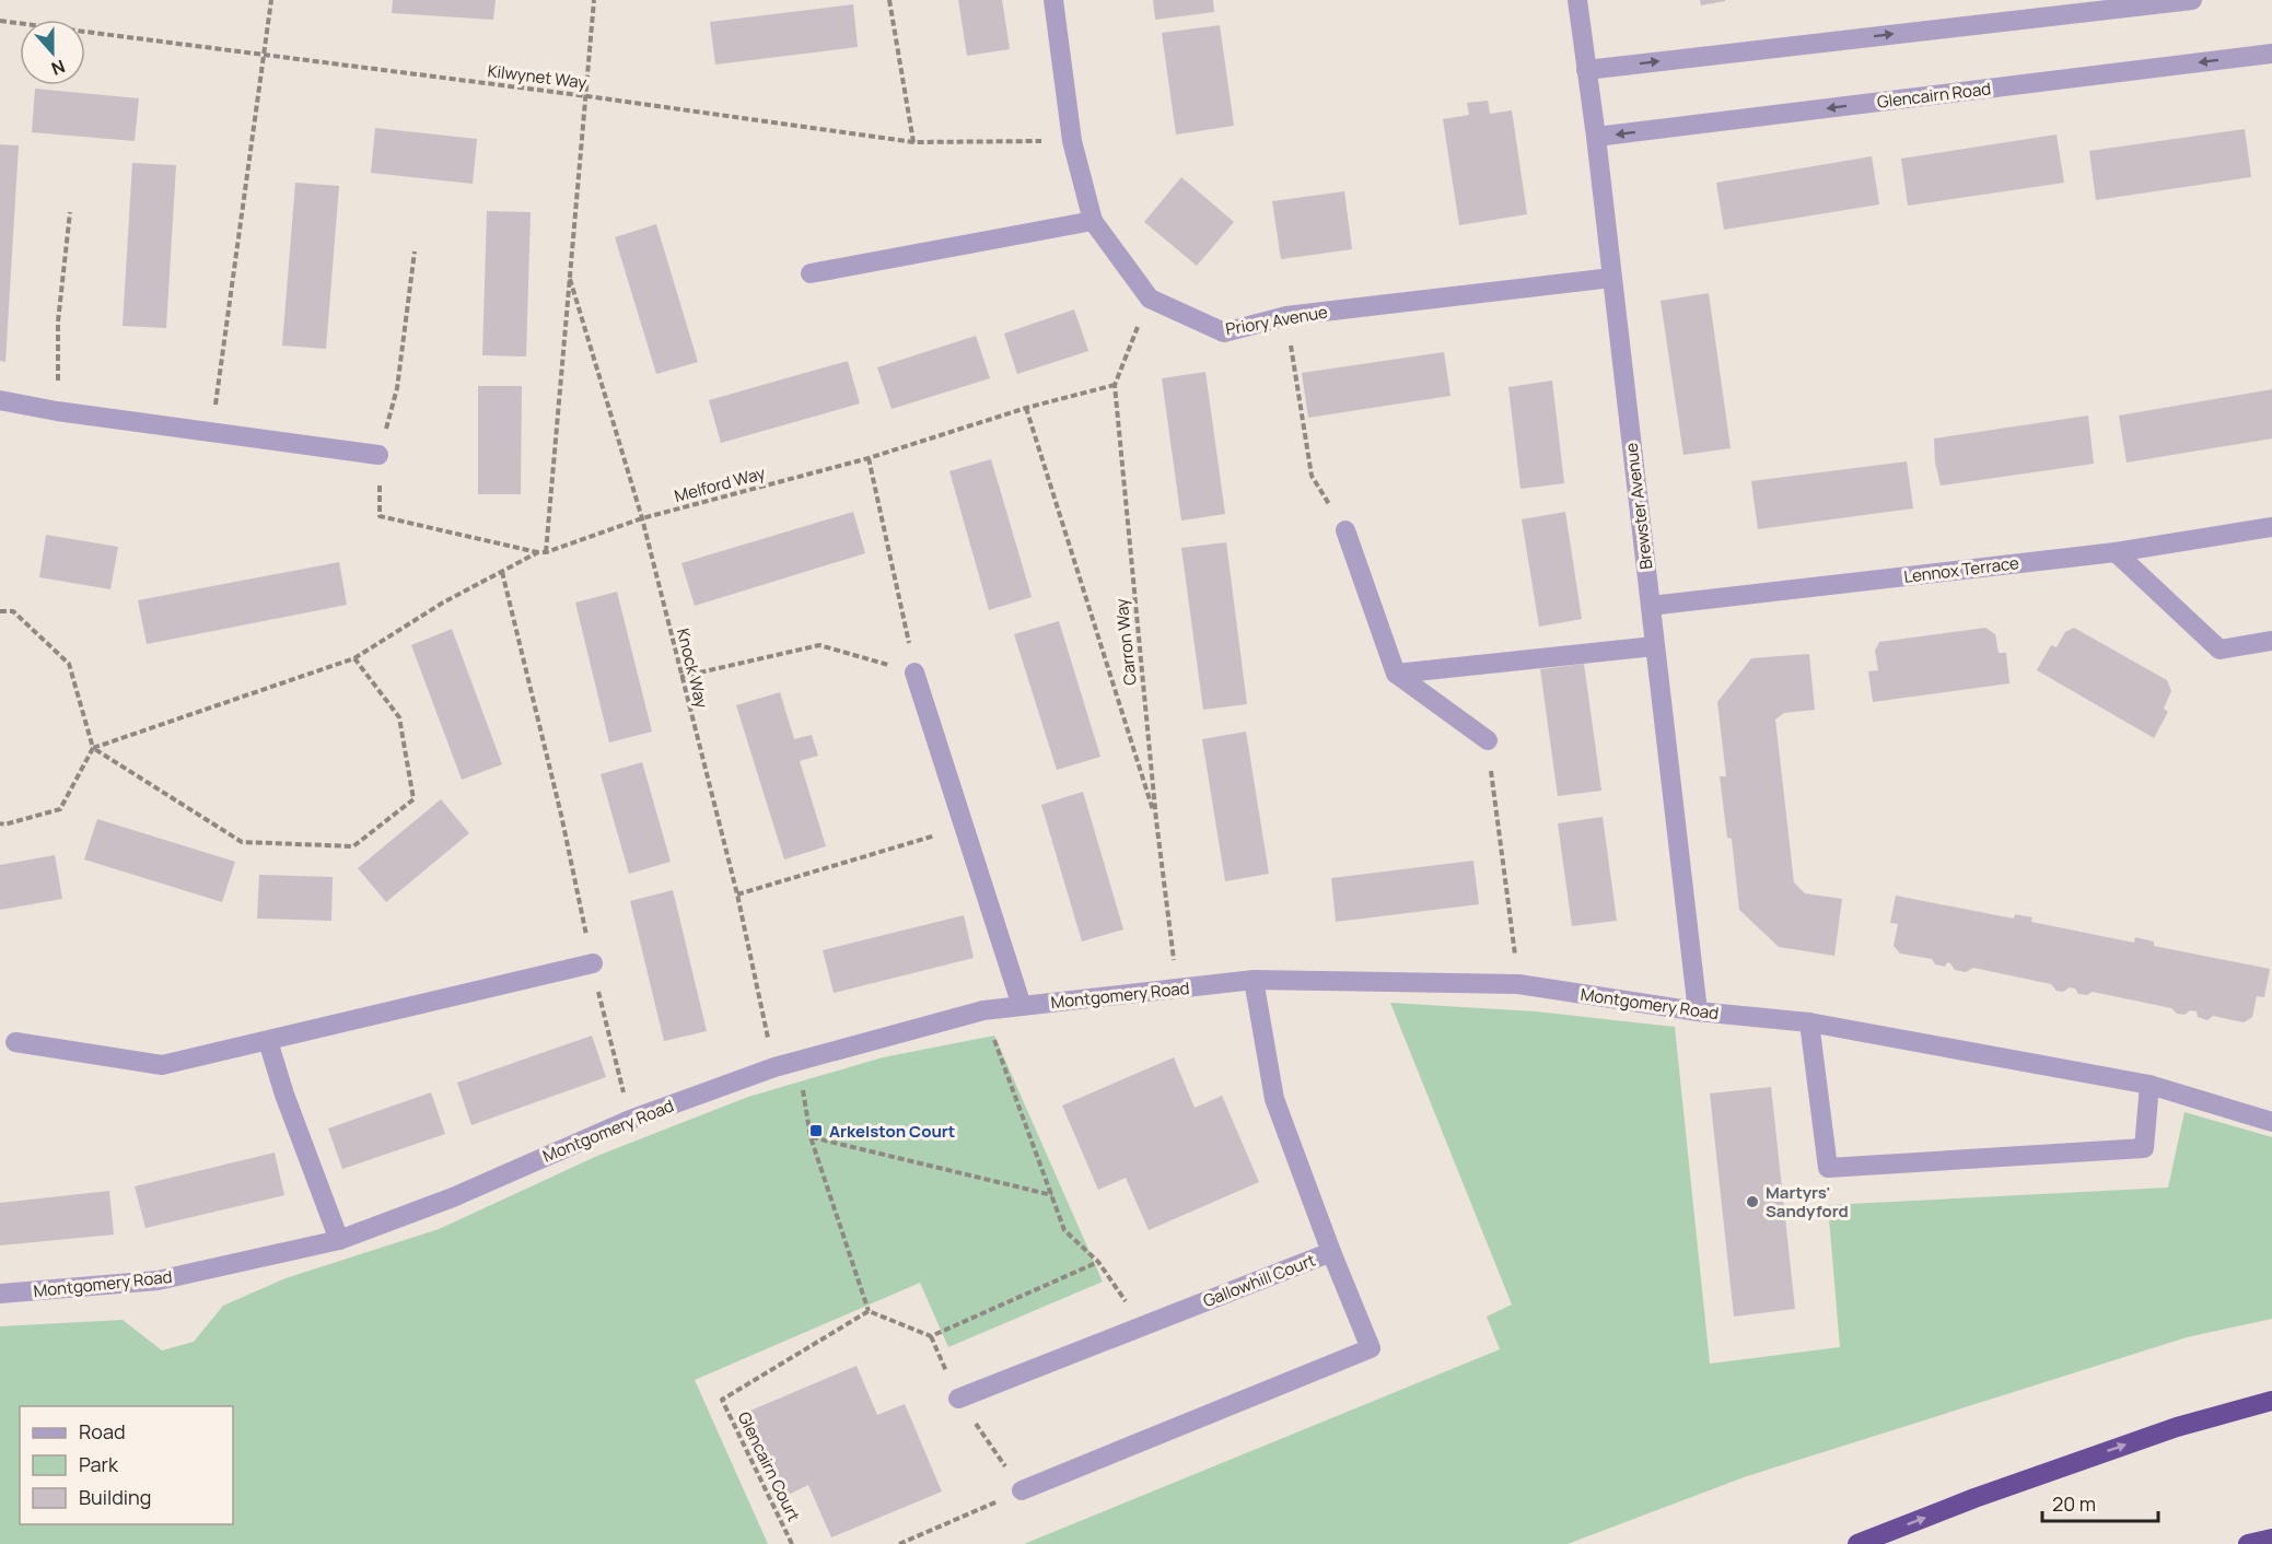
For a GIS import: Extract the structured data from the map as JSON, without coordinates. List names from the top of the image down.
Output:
{
  "streets": {
    "street": [
      "Glencairn Road",
      "Priory Avenue",
      "Brewster Avenue",
      "Lennox Terrace",
      "Montgomery Road",
      "Gallowhill Court"
    ],
    "path": [
      "Kilwynet Way",
      "Melford Way",
      "Carron Way",
      "Knock Way",
      "Glencairn Court"
    ]
  },
  "crossings": [
    ["Kilwynet Way", "Priory Avenue"],
    ["Kilwynet Way", "Knock Way"],
    ["Glencairn Road", "Brewster Avenue"],
    ["Priory Avenue", "Brewster Avenue"],
    ["Priory Avenue", "Carron Way"],
    ["Melford Way", "Carron Way"],
    ["Melford Way", "Knock Way"],
    ["Brewster Avenue", "Lennox Terrace"],
    ["Brewster Avenue", "Montgomery Road"],
    ["Carron Way", "Montgomery Road"],
    ["Knock Way", "Montgomery Road"],
    ["Montgomery Road", "Gallowhill Court"]
  ],
  "places": {
    "transit": ["Arkelston Court"],
    "other": ["Martyrs' Sandyford"]
  },
  "legend": ["Road", "Park", "Building"],
  "scale_bar": "20 m",
  "north": "bottom"
}
